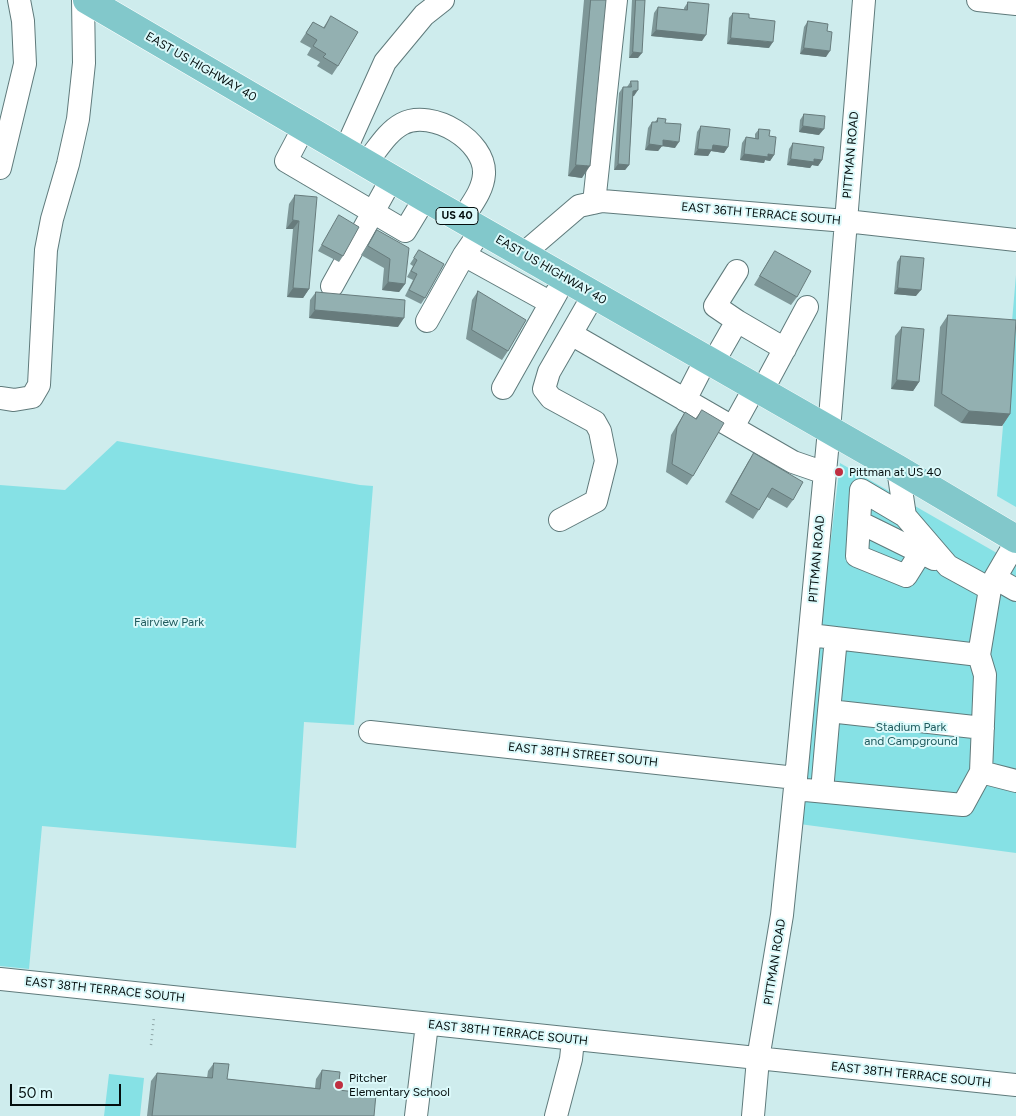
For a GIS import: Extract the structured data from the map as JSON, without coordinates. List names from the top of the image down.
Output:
{
  "streets": {
    "main road": ["EAST US HIGHWAY 40", "US 40"],
    "street": [
      "PITTMAN ROAD",
      "EAST 36TH TERRACE SOUTH",
      "EAST 38TH STREET SOUTH",
      "EAST 38TH TERRACE SOUTH"
    ]
  },
  "crossings": [
    ["EAST US HIGHWAY 40", "PITTMAN ROAD"],
    ["EAST US HIGHWAY 40", "EAST 36TH TERRACE SOUTH"],
    ["PITTMAN ROAD", "EAST 36TH TERRACE SOUTH"],
    ["PITTMAN ROAD", "EAST 38TH STREET SOUTH"],
    ["PITTMAN ROAD", "EAST 38TH TERRACE SOUTH"]
  ],
  "parks": ["Fairview Park", "Stadium Park and Campground"],
  "places": ["Pittman at US 40", "Pitcher Elementary School"],
  "scale_bar": "50 m"
}
